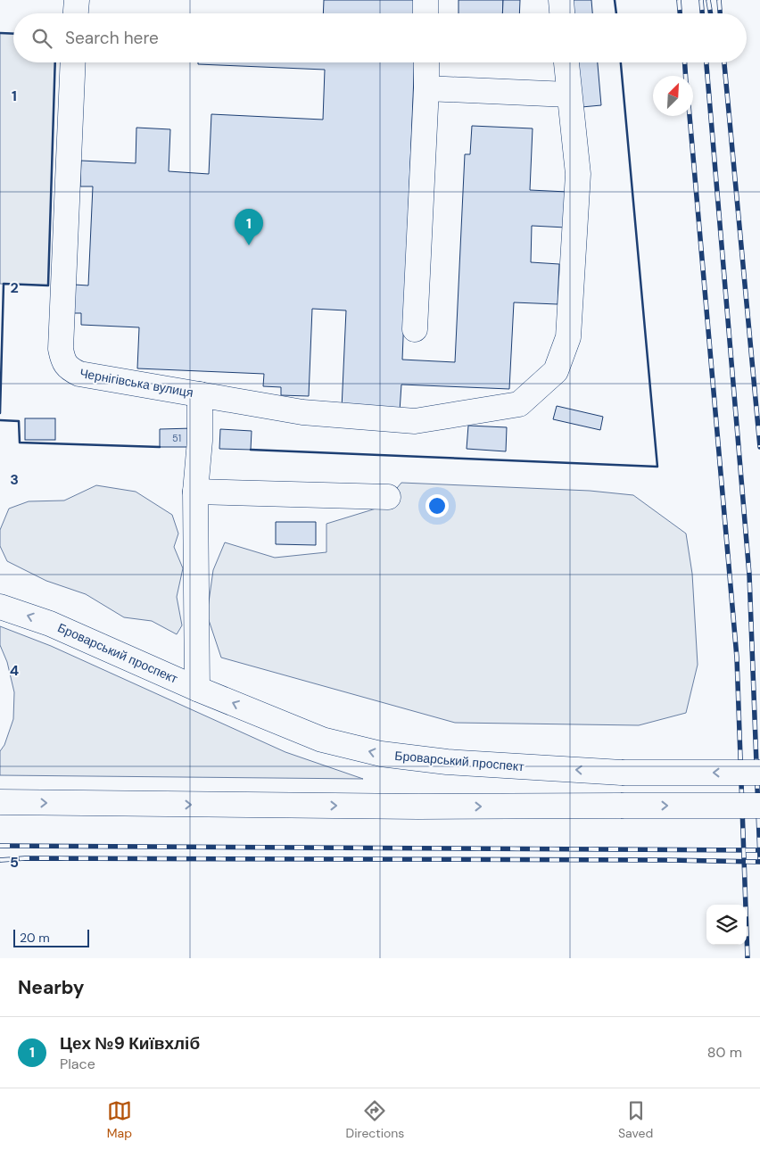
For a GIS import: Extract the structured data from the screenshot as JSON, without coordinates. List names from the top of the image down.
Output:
{
  "streets": {
    "main road": ["Чернігівська вулиця", "Броварський проспект"]
  },
  "crossings": [
    ["Чернігівська вулиця", "Броварський проспект"]
  ],
  "house_numbers": ["51"],
  "scale_bar": "20 m",
  "north": "top right",
  "page": {
    "search": "Search here",
    "pins": "1",
    "scale": "20 m",
    "heading": "Nearby",
    "list": [
      {
        "mark": "1",
        "name": "Цех №9 Київхліб",
        "note": "Place",
        "value": "80 m"
      }
    ],
    "nav": ["Map", "Directions", "Saved"]
  },
  "grid": {
    "rows": [
      "1",
      "2",
      "3",
      "4",
      "5"
    ]
  }
}
